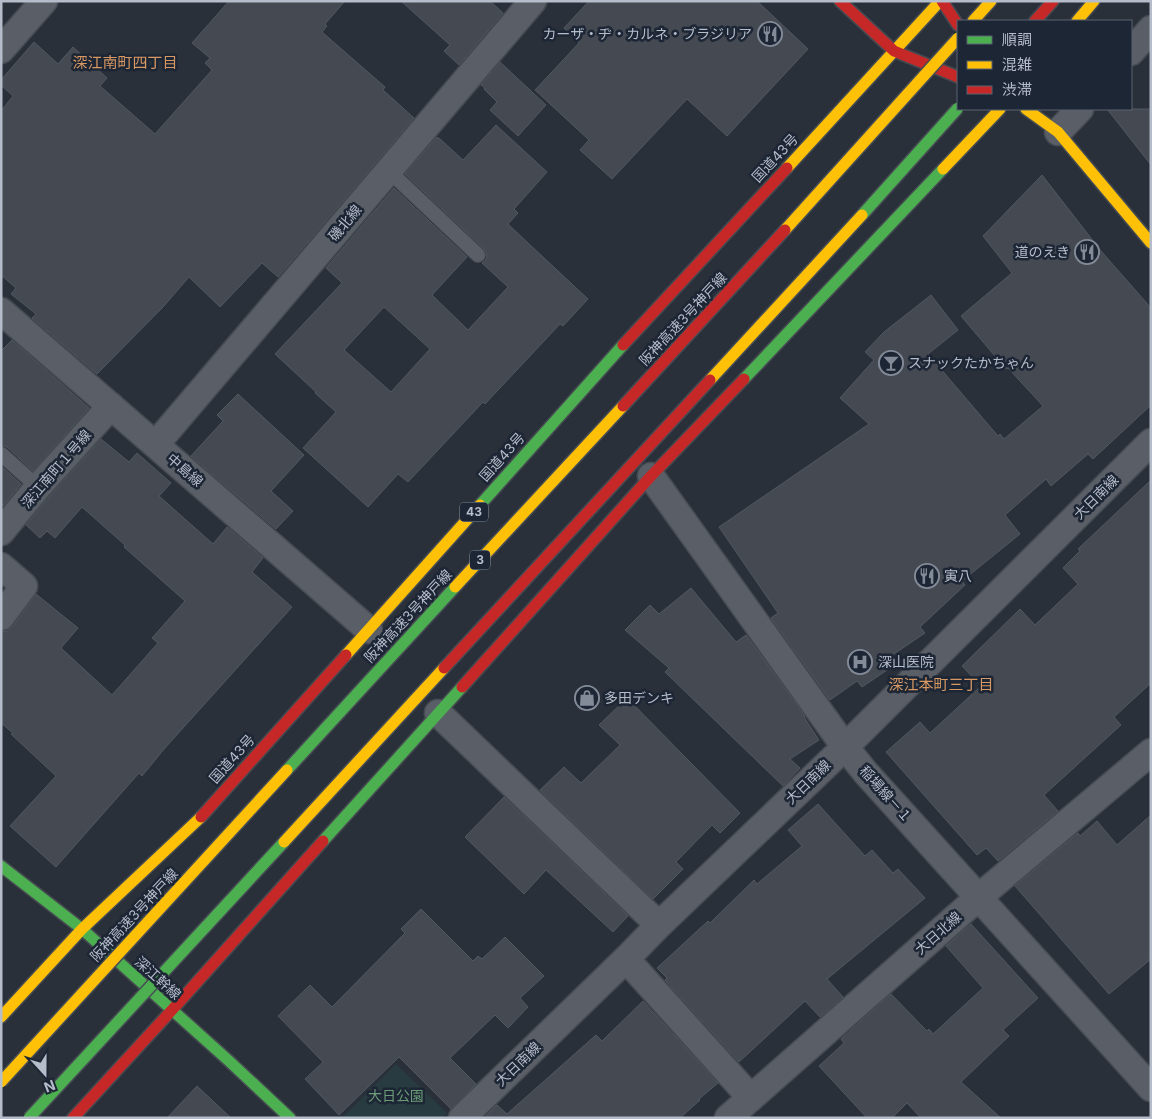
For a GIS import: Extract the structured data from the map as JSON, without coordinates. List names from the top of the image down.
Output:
{
  "streets": {
    "main road": [
      "国道43号",
      "阪神高速3号神戸線",
      "43",
      "3",
      "深江幹線"
    ],
    "street": [
      "磯北線",
      "深江南町１号線",
      "中島線",
      "大日南線",
      "稲場線－１",
      "大日北線"
    ]
  },
  "crossings": [
    ["国道43号", "中島線"],
    ["国道43号", "深江幹線"],
    ["磯北線", "中島線"],
    ["深江南町１号線", "中島線"],
    ["大日南線", "稲場線－１"],
    ["稲場線－１", "大日北線"]
  ],
  "districts": ["深江南町四丁目", "深江本町三丁目"],
  "parks": ["大日公園"],
  "places": {
    "restaurant": ["カーザ・ヂ・カルネ・ブラジリア", "道のえき", "寅八"],
    "bar": ["スナックたかちゃん"],
    "hospital": ["深山医院"],
    "shop": ["多田デンキ"]
  },
  "legend": ["順調", "混雑", "渋滞"],
  "north": "bottom"
}
